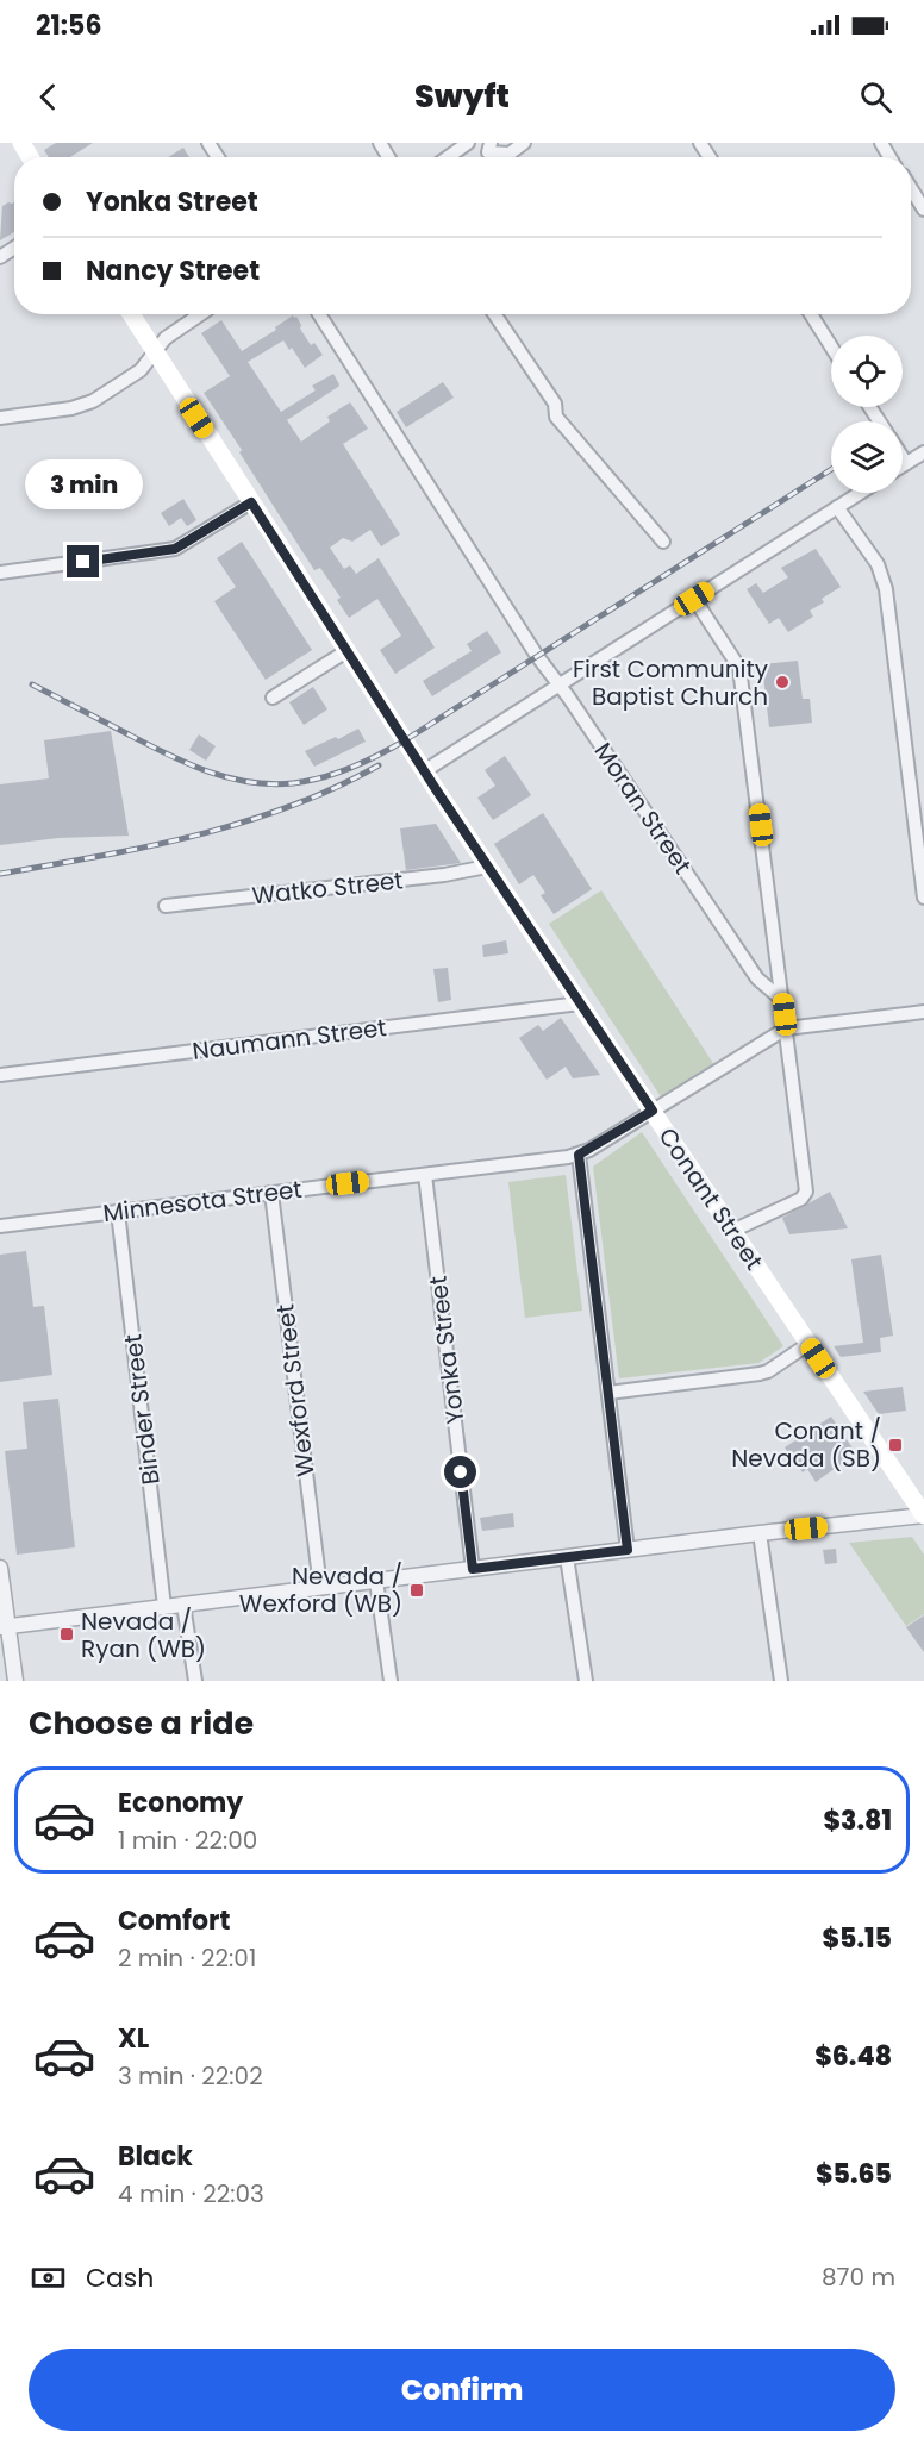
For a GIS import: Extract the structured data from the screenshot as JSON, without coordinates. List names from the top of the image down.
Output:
{
  "streets": {
    "main road": ["Conant Street"],
    "street": [
      "Moran Street",
      "Watko Street",
      "Naumann Street",
      "Minnesota Street",
      "Yonka Street",
      "Wexford Street",
      "Binder Street"
    ]
  },
  "crossings": [
    ["Watko Street", "Conant Street"],
    ["Naumann Street", "Conant Street"],
    ["Conant Street", "Minnesota Street"],
    ["Minnesota Street", "Yonka Street"],
    ["Minnesota Street", "Wexford Street"],
    ["Minnesota Street", "Binder Street"]
  ],
  "places": {
    "other": ["First Community Baptist Church"],
    "transit": ["Conant / Nevada (SB)", "Nevada / Wexford (WB)", "Nevada / Ryan (WB)"]
  },
  "page": {
    "status": "21:56",
    "header": "Swyft",
    "banner": ["Yonka Street", "Nancy Street"],
    "bubble": "3 min",
    "heading": "Choose a ride",
    "list": [
      {
        "name": "Economy",
        "note": "1 min · 22:00",
        "value": "$3.81"
      },
      {
        "name": "Comfort",
        "note": "2 min · 22:01",
        "value": "$5.15"
      },
      {
        "name": "XL",
        "note": "3 min · 22:02",
        "value": "$6.48"
      },
      {
        "name": "Black",
        "note": "4 min · 22:03",
        "value": "$5.65"
      }
    ],
    "pay": ["Cash", "870 m"],
    "buttons": "Confirm"
  }
}
